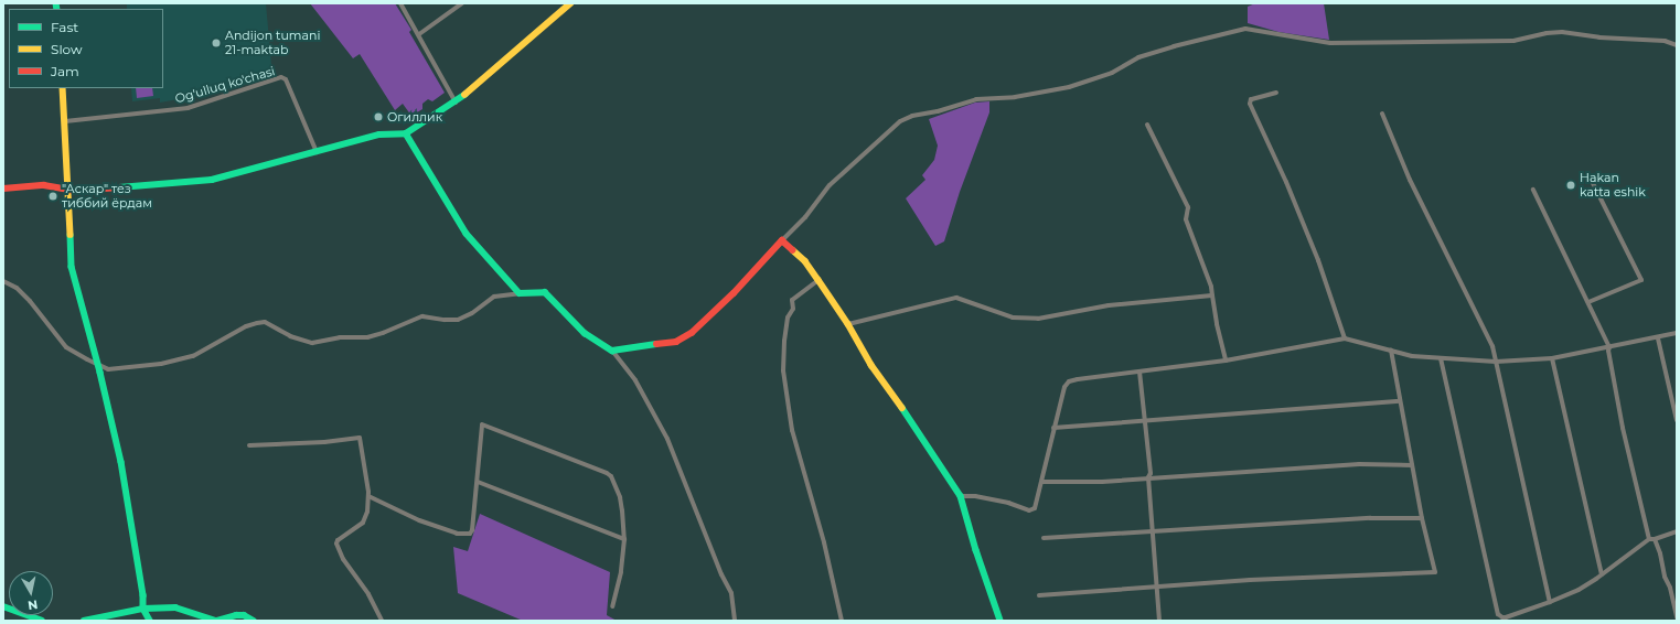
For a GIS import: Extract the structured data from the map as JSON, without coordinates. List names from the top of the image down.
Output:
{
  "streets": {
    "street": ["Og'ulluq ko'chasi"]
  },
  "places": [
    "Andijon tumani 21-maktab",
    "Огиллик",
    "Hakan katta eshik",
    "\"Аскар\" тез тиббий ёрдам"
  ],
  "legend": ["Fast", "Slow", "Jam"],
  "north": "bottom"
}
